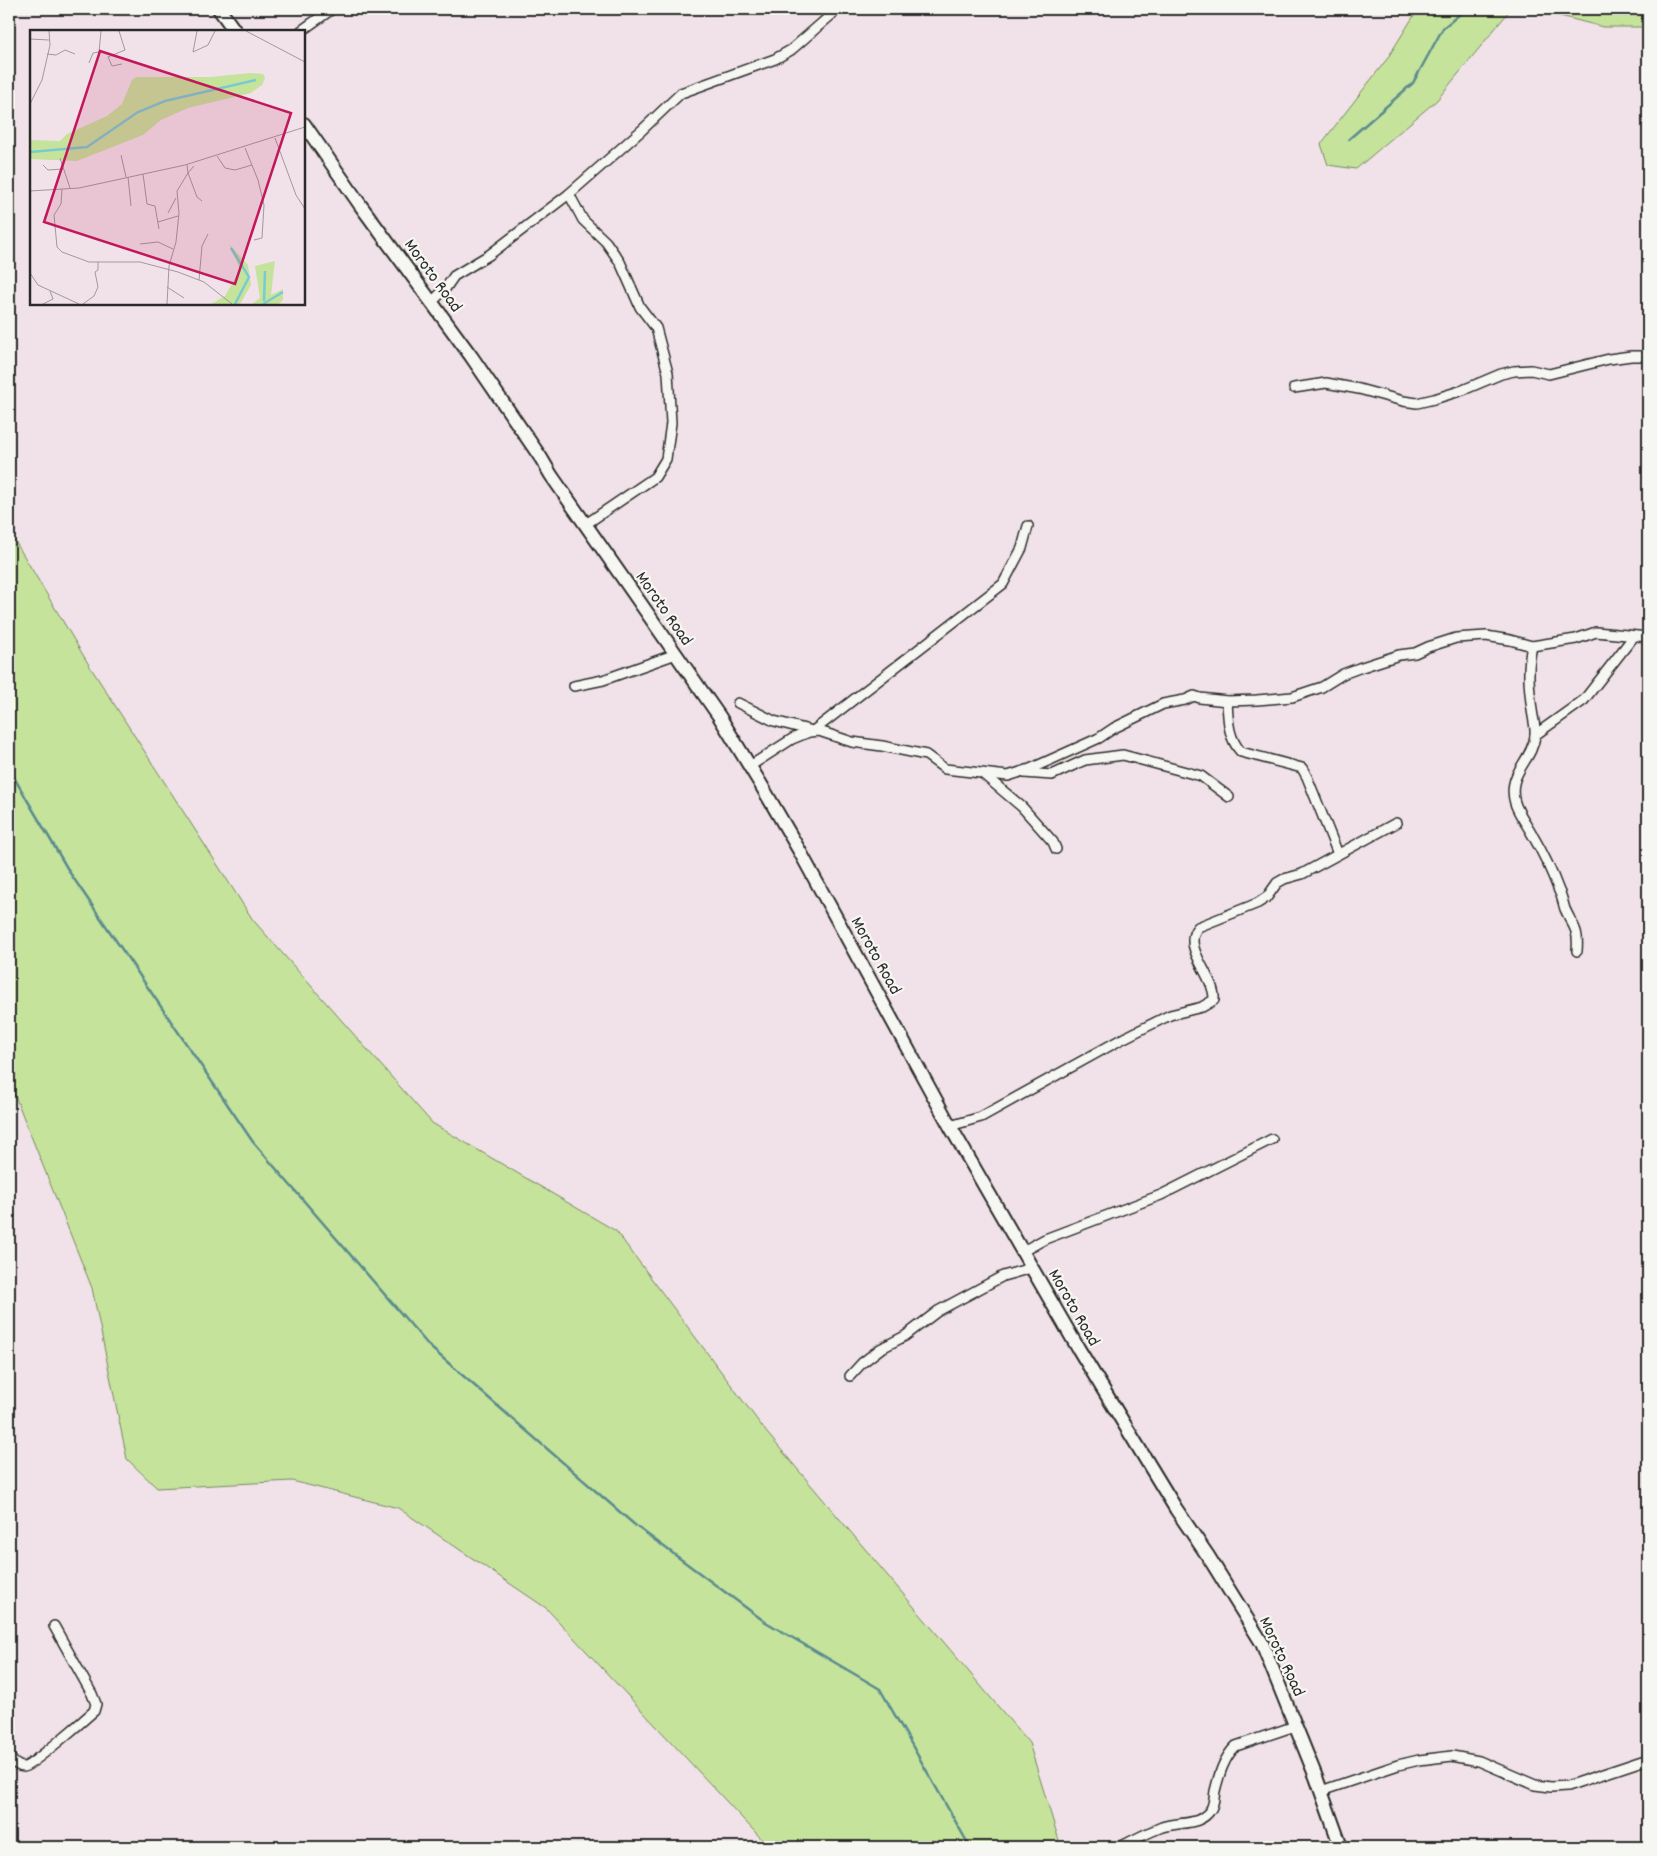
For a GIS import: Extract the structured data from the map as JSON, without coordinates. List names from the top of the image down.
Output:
{
  "streets": {
    "main road": ["Moroto Road"]
  }
}
